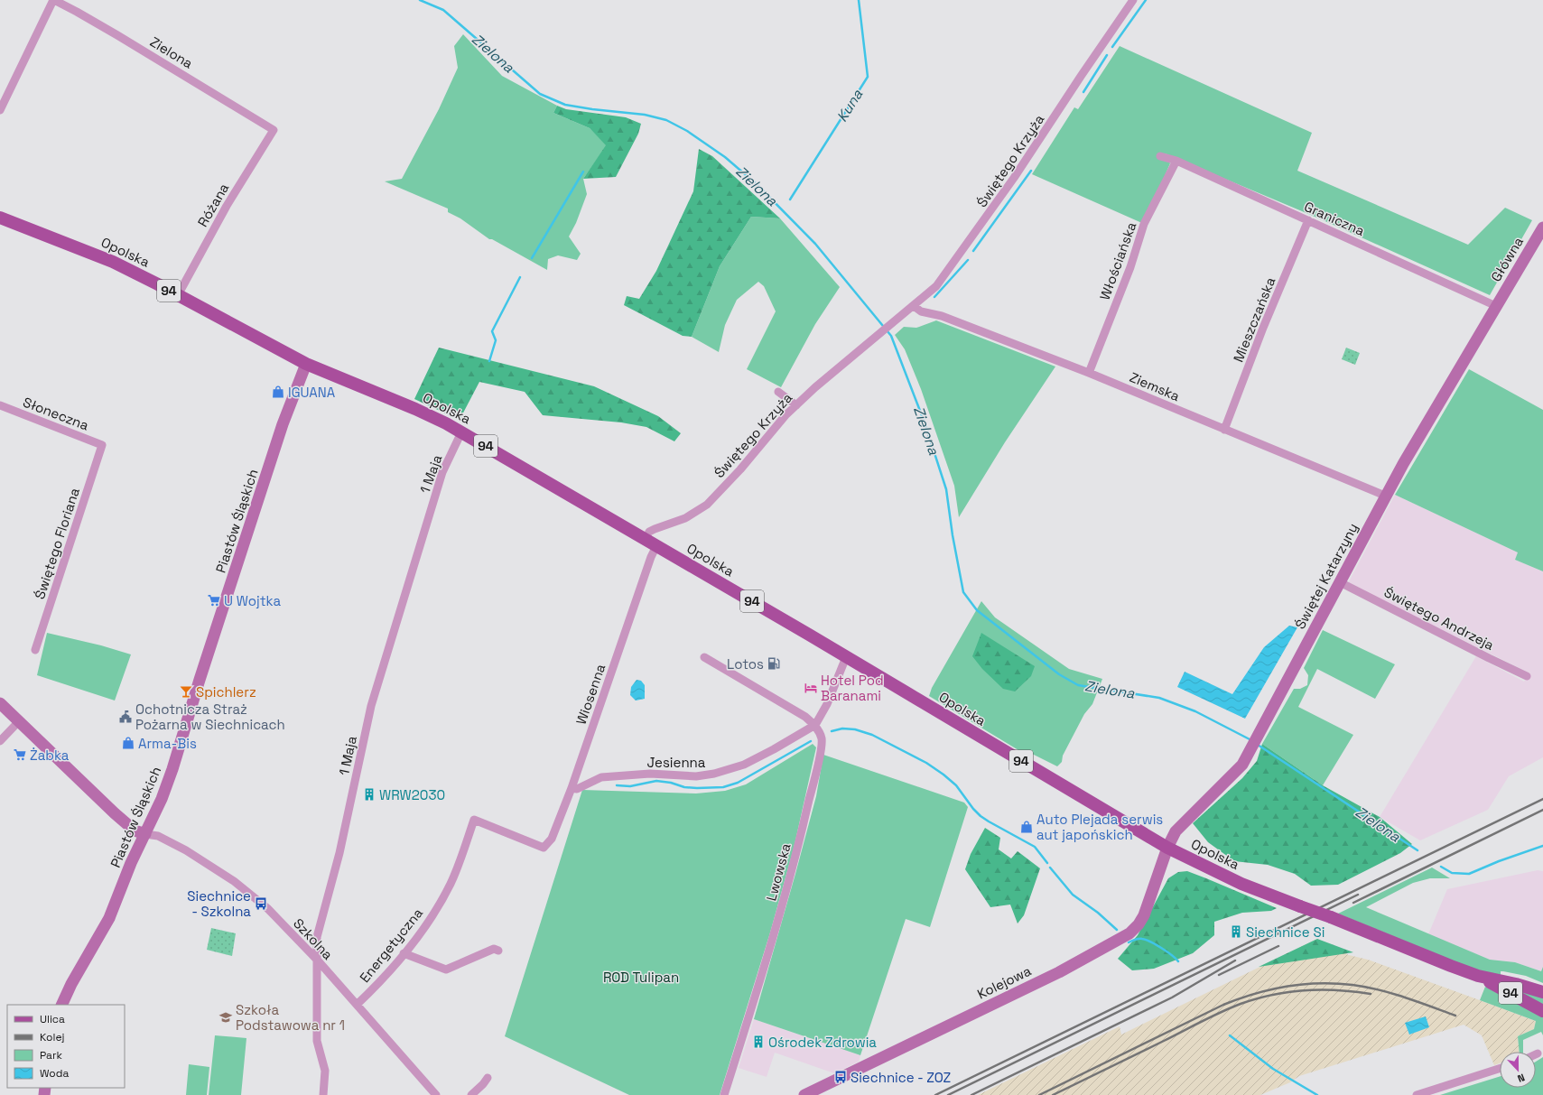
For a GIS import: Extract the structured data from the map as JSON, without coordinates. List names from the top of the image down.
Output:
{
  "streets": {
    "main road": ["Opolska", "94"],
    "street": [
      "Zielona",
      "Świętego Krzyża",
      "Różana",
      "Graniczna",
      "Główna",
      "Włościańska",
      "Mieszczańska",
      "Ziemska",
      "Słoneczna",
      "1 Maja",
      "Piastów Śląskich",
      "Świętego Floriana",
      "Świętej Katarzyny",
      "Świętego Andrzeja",
      "Wiosenna",
      "Jesienna",
      "Lwowska",
      "Szkolna",
      "Energetyczna",
      "Kolejowa"
    ]
  },
  "crossings": [
    ["Zielona", "Różana"],
    ["Świętego Krzyża", "Opolska"],
    ["Świętego Krzyża", "Ziemska"],
    ["Różana", "Opolska"],
    ["Graniczna", "Główna"],
    ["Graniczna", "Włościańska"],
    ["Graniczna", "Mieszczańska"],
    ["Graniczna", "Świętej Katarzyny"],
    ["Opolska", "1 Maja"],
    ["Opolska", "Piastów Śląskich"],
    ["Opolska", "Świętej Katarzyny"],
    ["Opolska", "Wiosenna"],
    ["Opolska", "Kolejowa"],
    ["Główna", "Świętej Katarzyny"],
    ["Włościańska", "Ziemska"],
    ["Mieszczańska", "Ziemska"],
    ["Ziemska", "Świętej Katarzyny"],
    ["Słoneczna", "Świętego Floriana"],
    ["1 Maja", "Szkolna"],
    ["Piastów Śląskich", "Szkolna"],
    ["Świętej Katarzyny", "Świętego Andrzeja"],
    ["Świętej Katarzyny", "Kolejowa"],
    ["Wiosenna", "Jesienna"],
    ["Wiosenna", "Energetyczna"],
    ["Jesienna", "Lwowska"],
    ["Szkolna", "Energetyczna"]
  ],
  "water": ["Zielona", "Kuna"],
  "parks": ["ROD Tulipan"],
  "places": {
    "shop": ["IGUANA", "Arma-Bis", "Auto Plejada serwis aut japońskich"],
    "supermarket": ["U Wojtka", "Żabka"],
    "fuel station": ["Lotos"],
    "hotel": ["Hotel Pod Baranami"],
    "bar": ["Spichlerz"],
    "public building": ["Ochotnicza Straż Pożarna w Siechnicach"],
    "building": ["WRW2030", "Siechnice Si", "Ośrodek Zdrowia"],
    "bus stop": ["Siechnice - Szkolna", "Siechnice - ZOZ"],
    "school or university": ["Szkoła Podstawowa nr 1"]
  },
  "legend": [
    "Ulica",
    "Kolej",
    "Park",
    "Woda"
  ],
  "north": "bottom"
}
